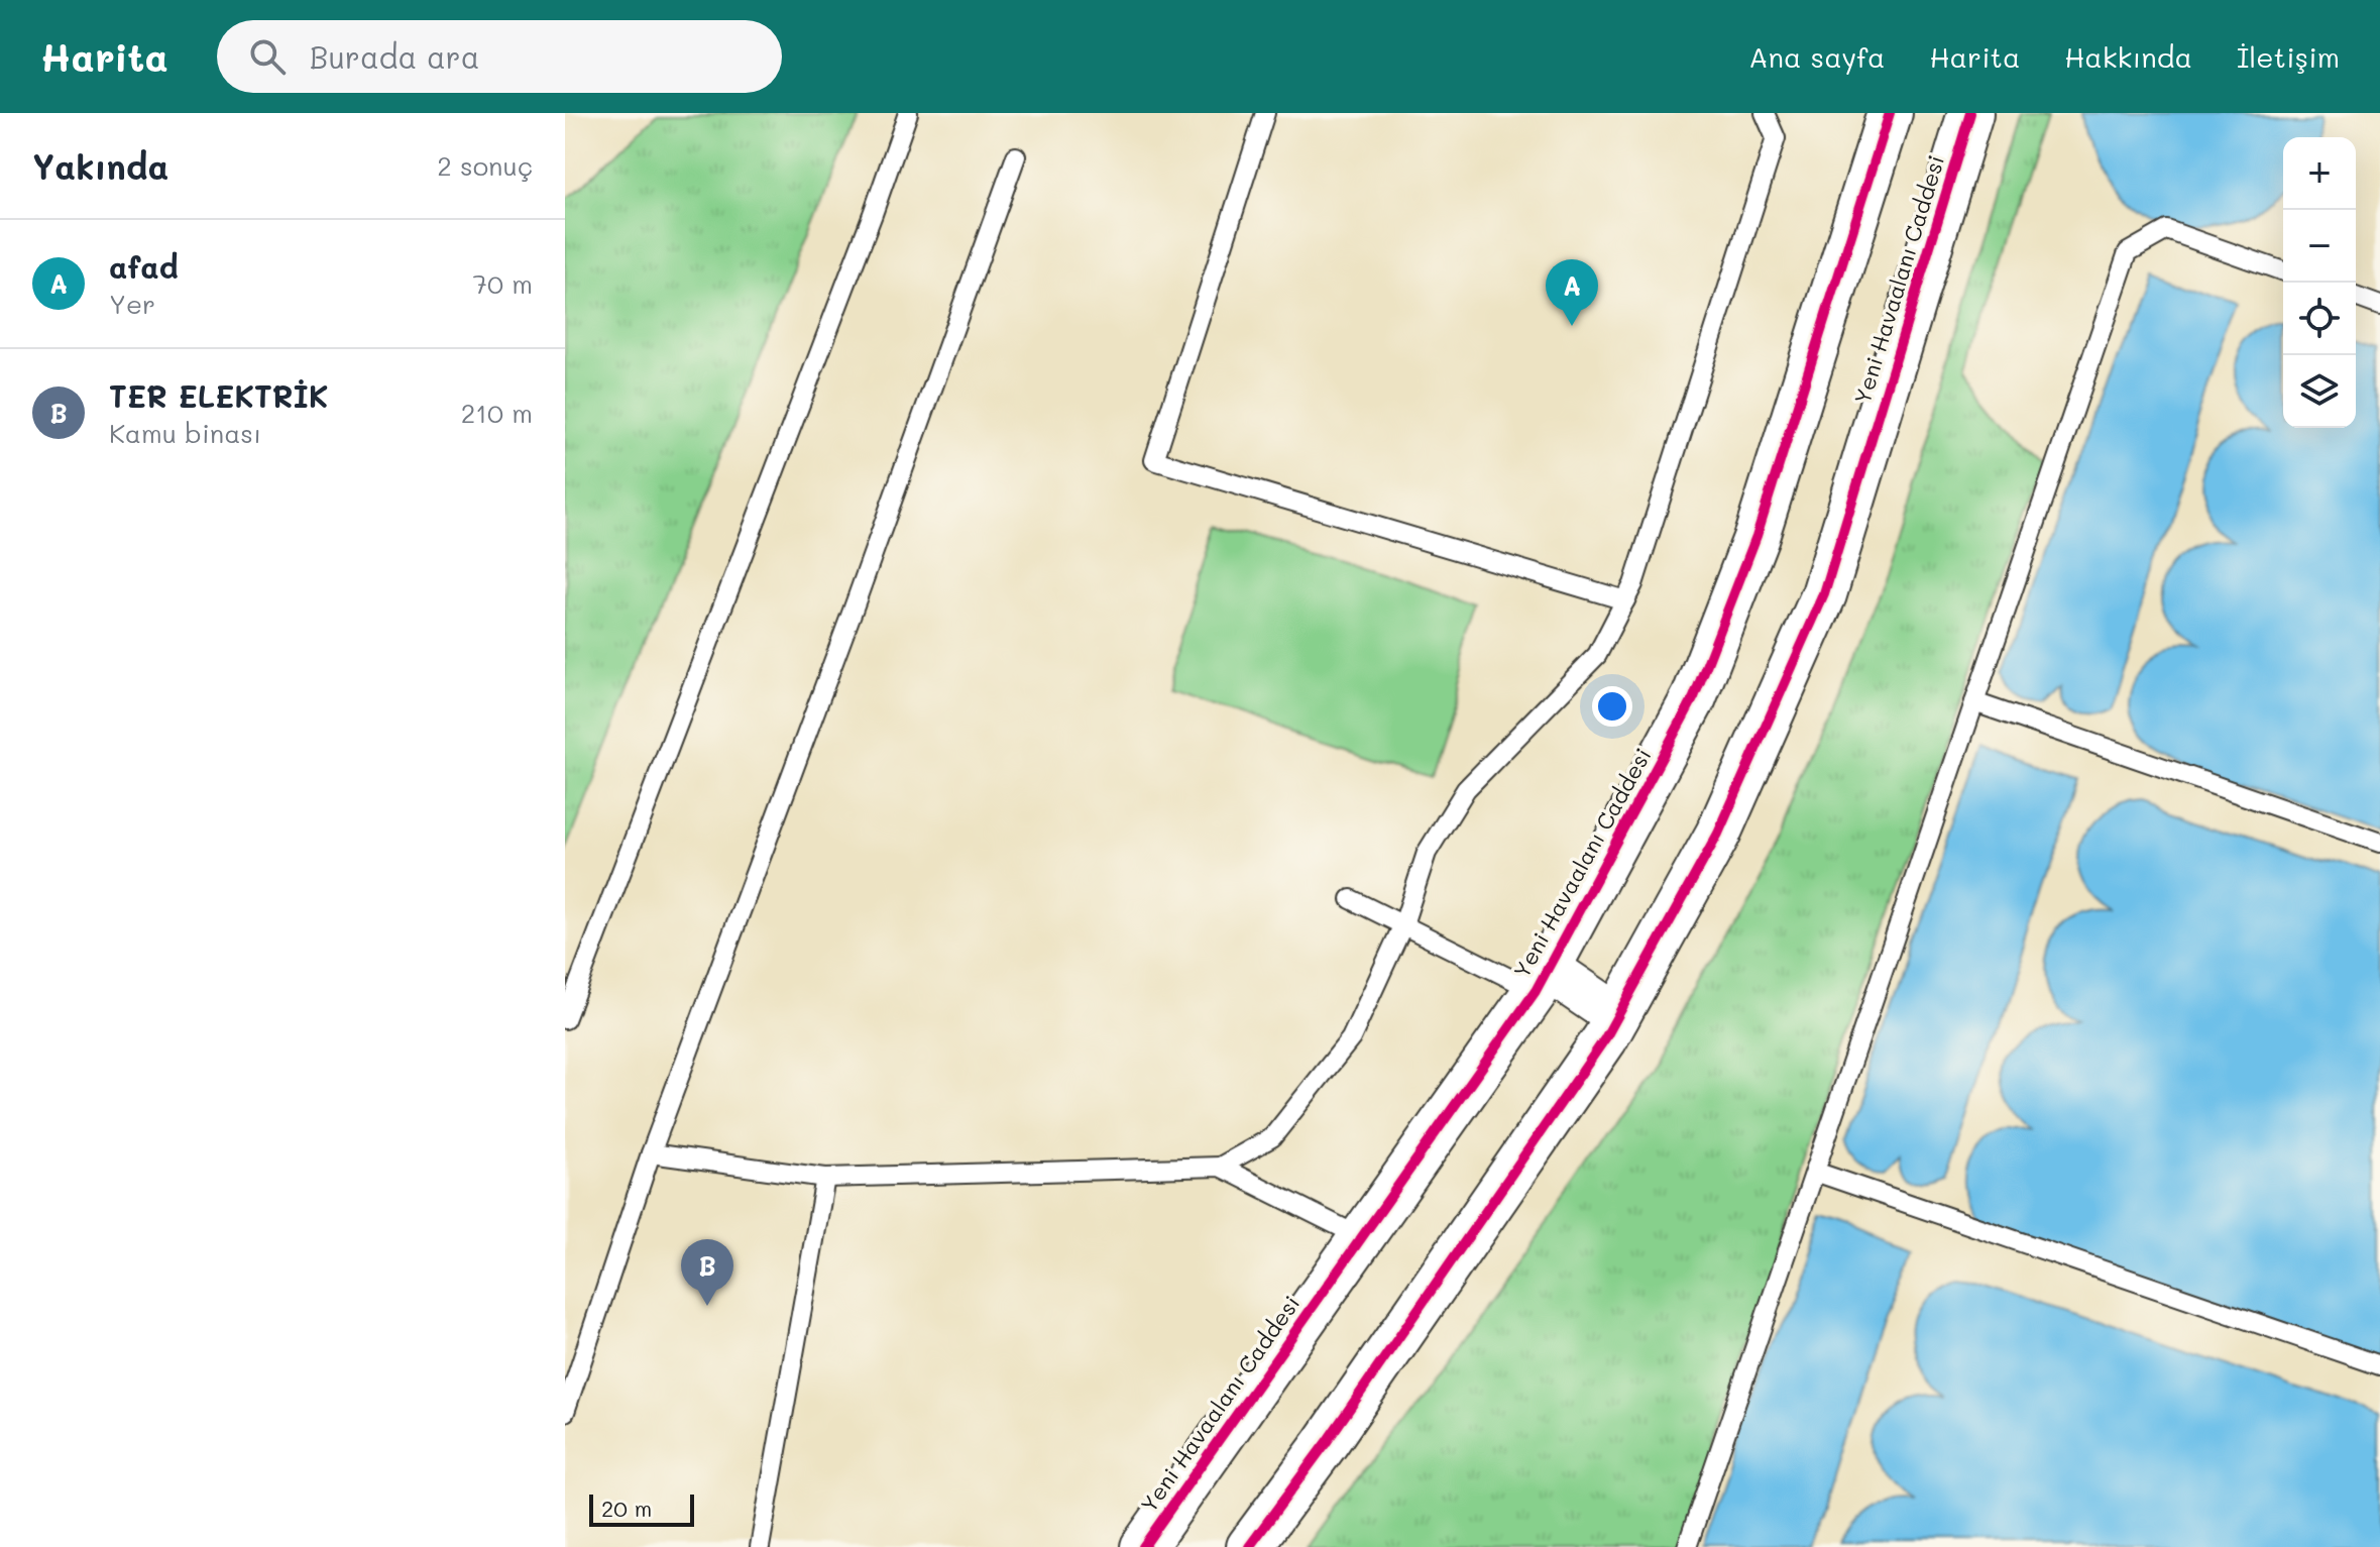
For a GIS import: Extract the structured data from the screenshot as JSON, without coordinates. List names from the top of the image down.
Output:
{
  "streets": {
    "main road": ["Yeni Havaalanı Caddesi"]
  },
  "scale_bar": "20 m",
  "page": {
    "header": "Harita",
    "search": "Burada ara",
    "nav": [
      "Ana sayfa",
      "Harita",
      "Hakkında",
      "İletişim"
    ],
    "heading": ["Yakında", "2 sonuç"],
    "map_buttons": ["+", "−"],
    "list": [
      {
        "mark": "A",
        "name": "afad",
        "note": "Yer",
        "value": "70 m"
      },
      {
        "mark": "B",
        "name": "TER ELEKTRİK",
        "note": "Kamu binası",
        "value": "210 m"
      }
    ],
    "pins": ["A", "B"],
    "scale": "20 m"
  }
}
